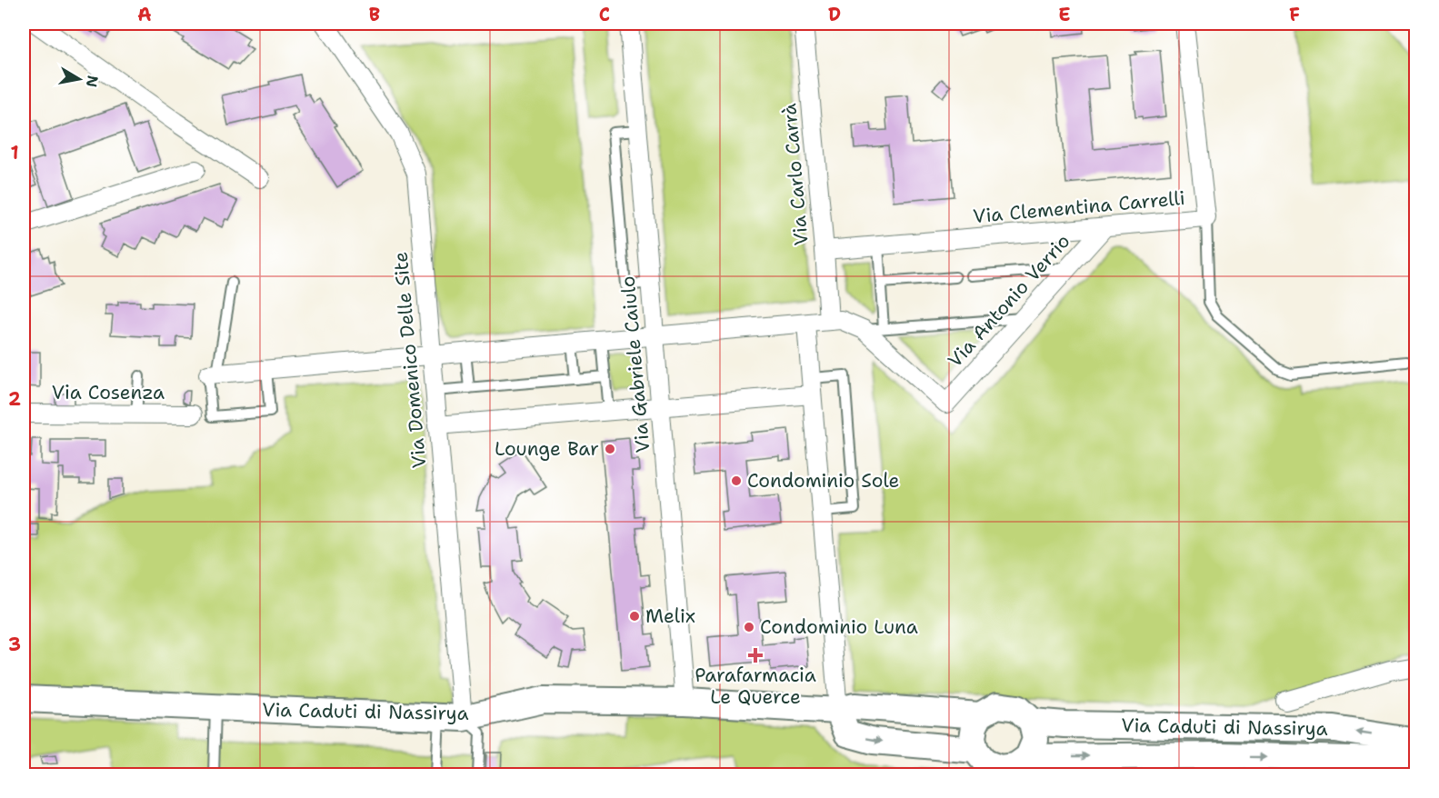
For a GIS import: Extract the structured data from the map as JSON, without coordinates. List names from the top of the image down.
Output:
{
  "streets": {
    "street": [
      "Via Carlo Carrà",
      "Via Clementina Carrelli",
      "Via Antonio Verrio",
      "Via Domenico Delle Site",
      "Via Gabriele Caiulo",
      "Via Cosenza",
      "Via Caduti di Nassirya"
    ]
  },
  "crossings": [
    ["Via Carlo Carrà", "Via Clementina Carrelli"],
    ["Via Clementina Carrelli", "Via Antonio Verrio"],
    ["Via Domenico Delle Site", "Via Caduti di Nassirya"],
    ["Via Gabriele Caiulo", "Via Caduti di Nassirya"]
  ],
  "places": {
    "other": [
      "Lounge Bar",
      "Condominio Sole",
      "Melix",
      "Condominio Luna"
    ],
    "health": ["Parafarmacia Le Querce"]
  },
  "north": "right",
  "grid": {
    "columns": [
      "A",
      "B",
      "C",
      "D",
      "E",
      "F"
    ],
    "rows": ["1", "2", "3"]
  }
}
